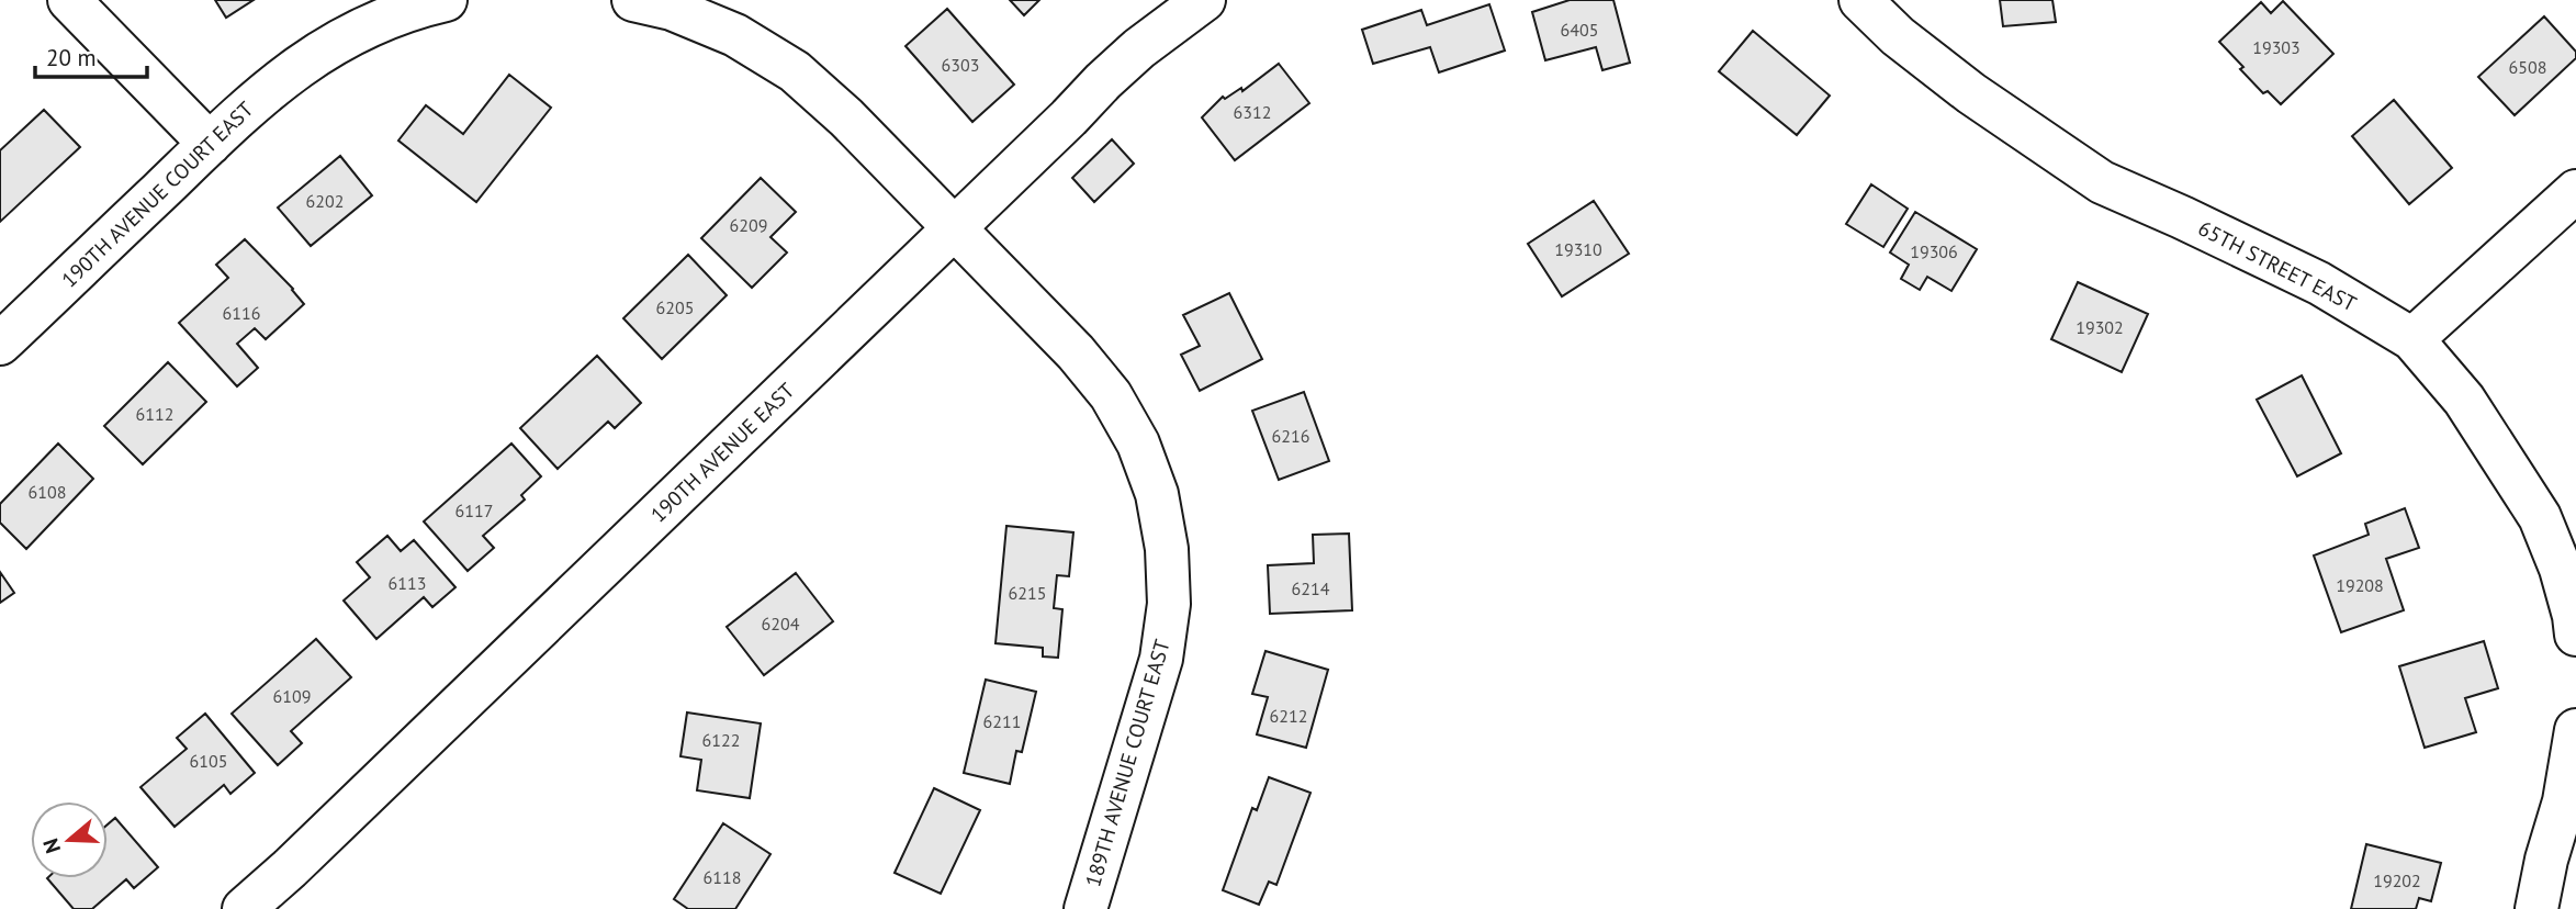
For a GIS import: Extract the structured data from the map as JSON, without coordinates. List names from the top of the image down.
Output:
{
  "streets": {
    "street": [
      "190TH AVENUE COURT EAST",
      "65TH STREET EAST",
      "190TH AVENUE EAST",
      "189TH AVENUE COURT EAST"
    ]
  },
  "crossings": [
    ["190TH AVENUE EAST", "189TH AVENUE COURT EAST"]
  ],
  "house_numbers": [
    "6405",
    "19303",
    "6303",
    "6508",
    "6312",
    "6202",
    "6209",
    "19310",
    "19306",
    "6205",
    "6116",
    "19302",
    "6112",
    "6216",
    "6108",
    "6117",
    "6113",
    "19208",
    "6214",
    "6215",
    "6204",
    "6109",
    "6212",
    "6211",
    "6122",
    "6105",
    "6118",
    "19202"
  ],
  "scale_bar": "20 m",
  "north": "left"
}
